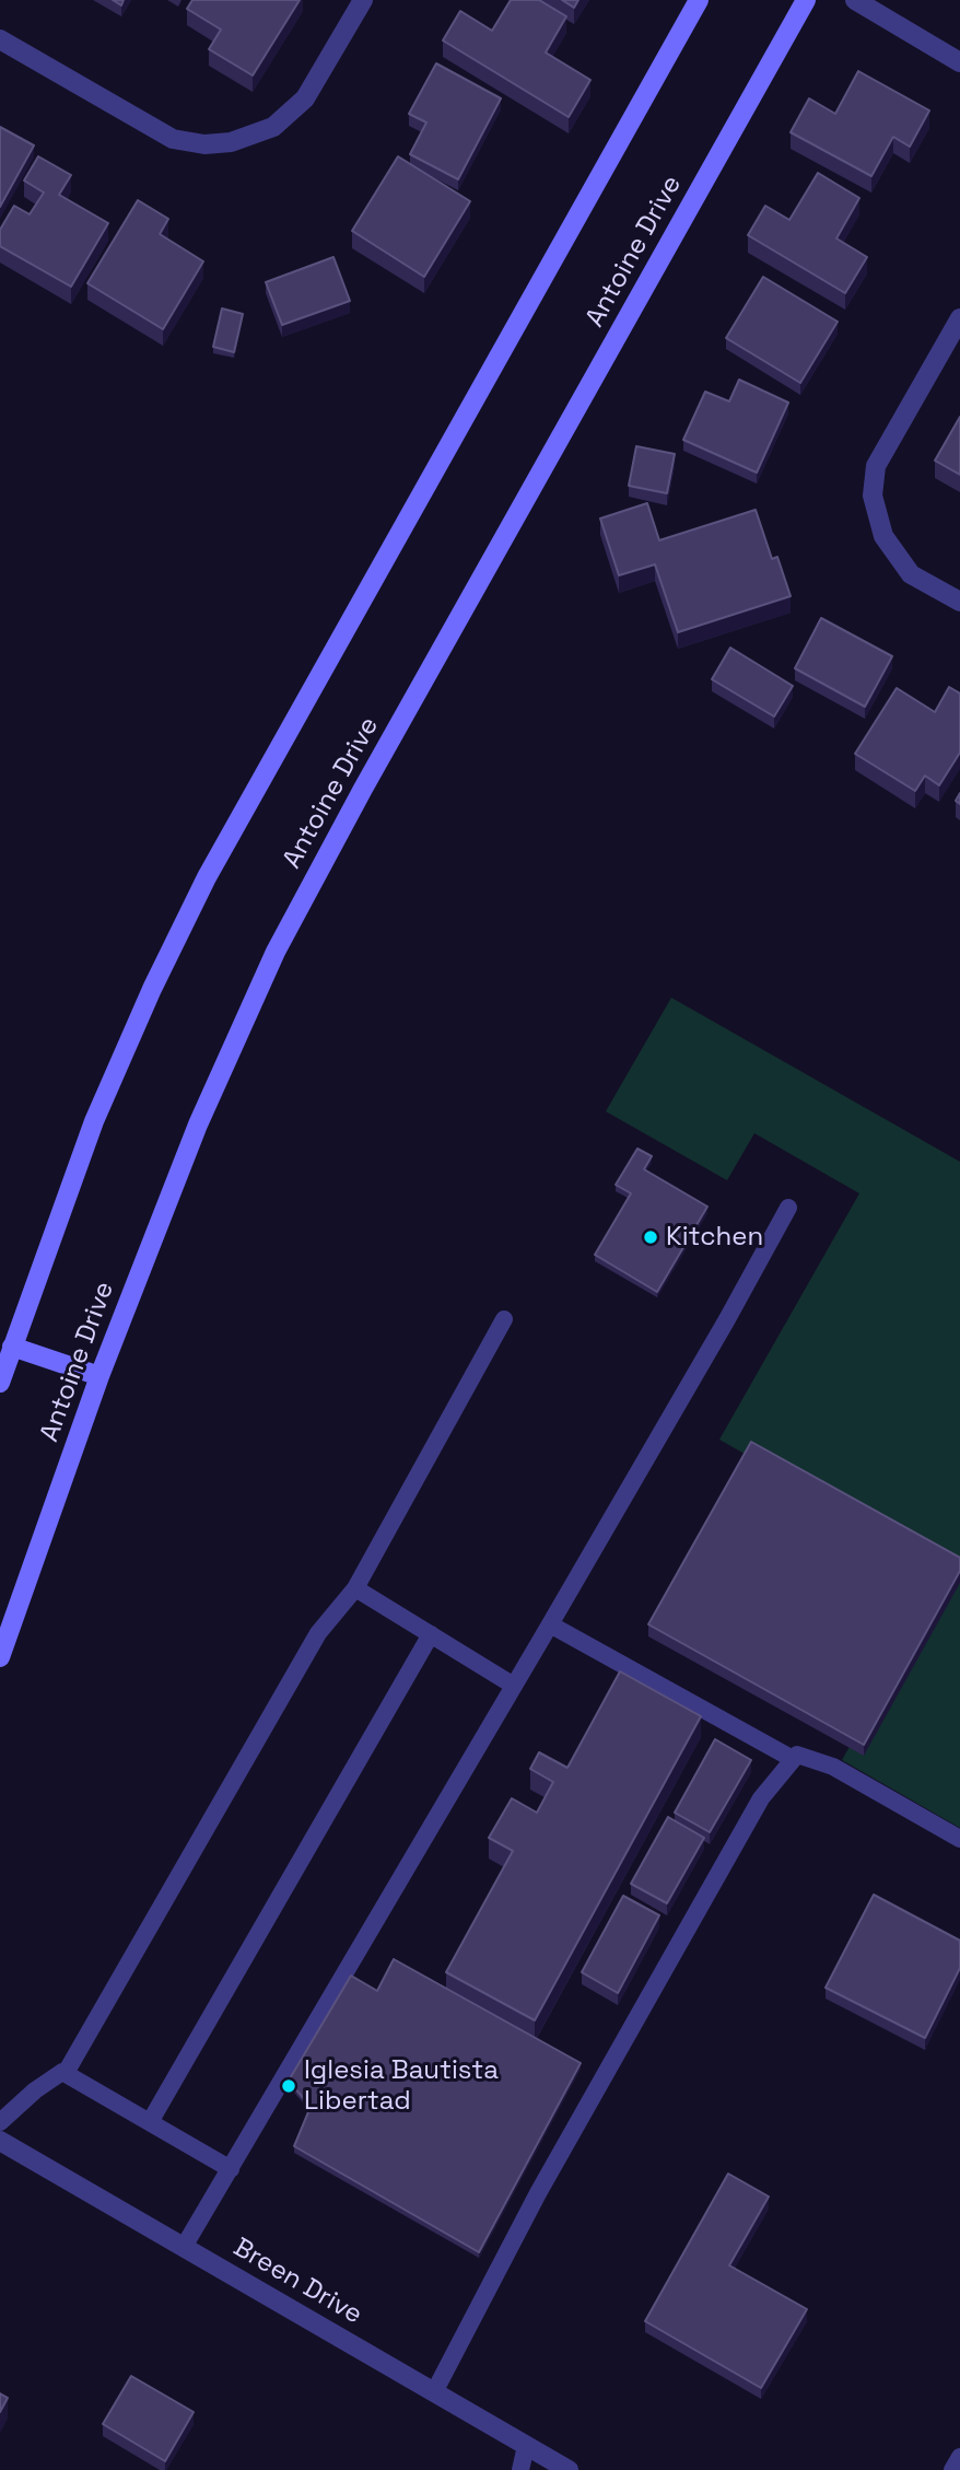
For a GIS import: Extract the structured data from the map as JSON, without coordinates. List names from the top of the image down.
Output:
{
  "streets": {
    "main road": ["Antoine Drive"],
    "street": ["Breen Drive"]
  },
  "places": ["Kitchen", "Iglesia Bautista Libertad"]
}
